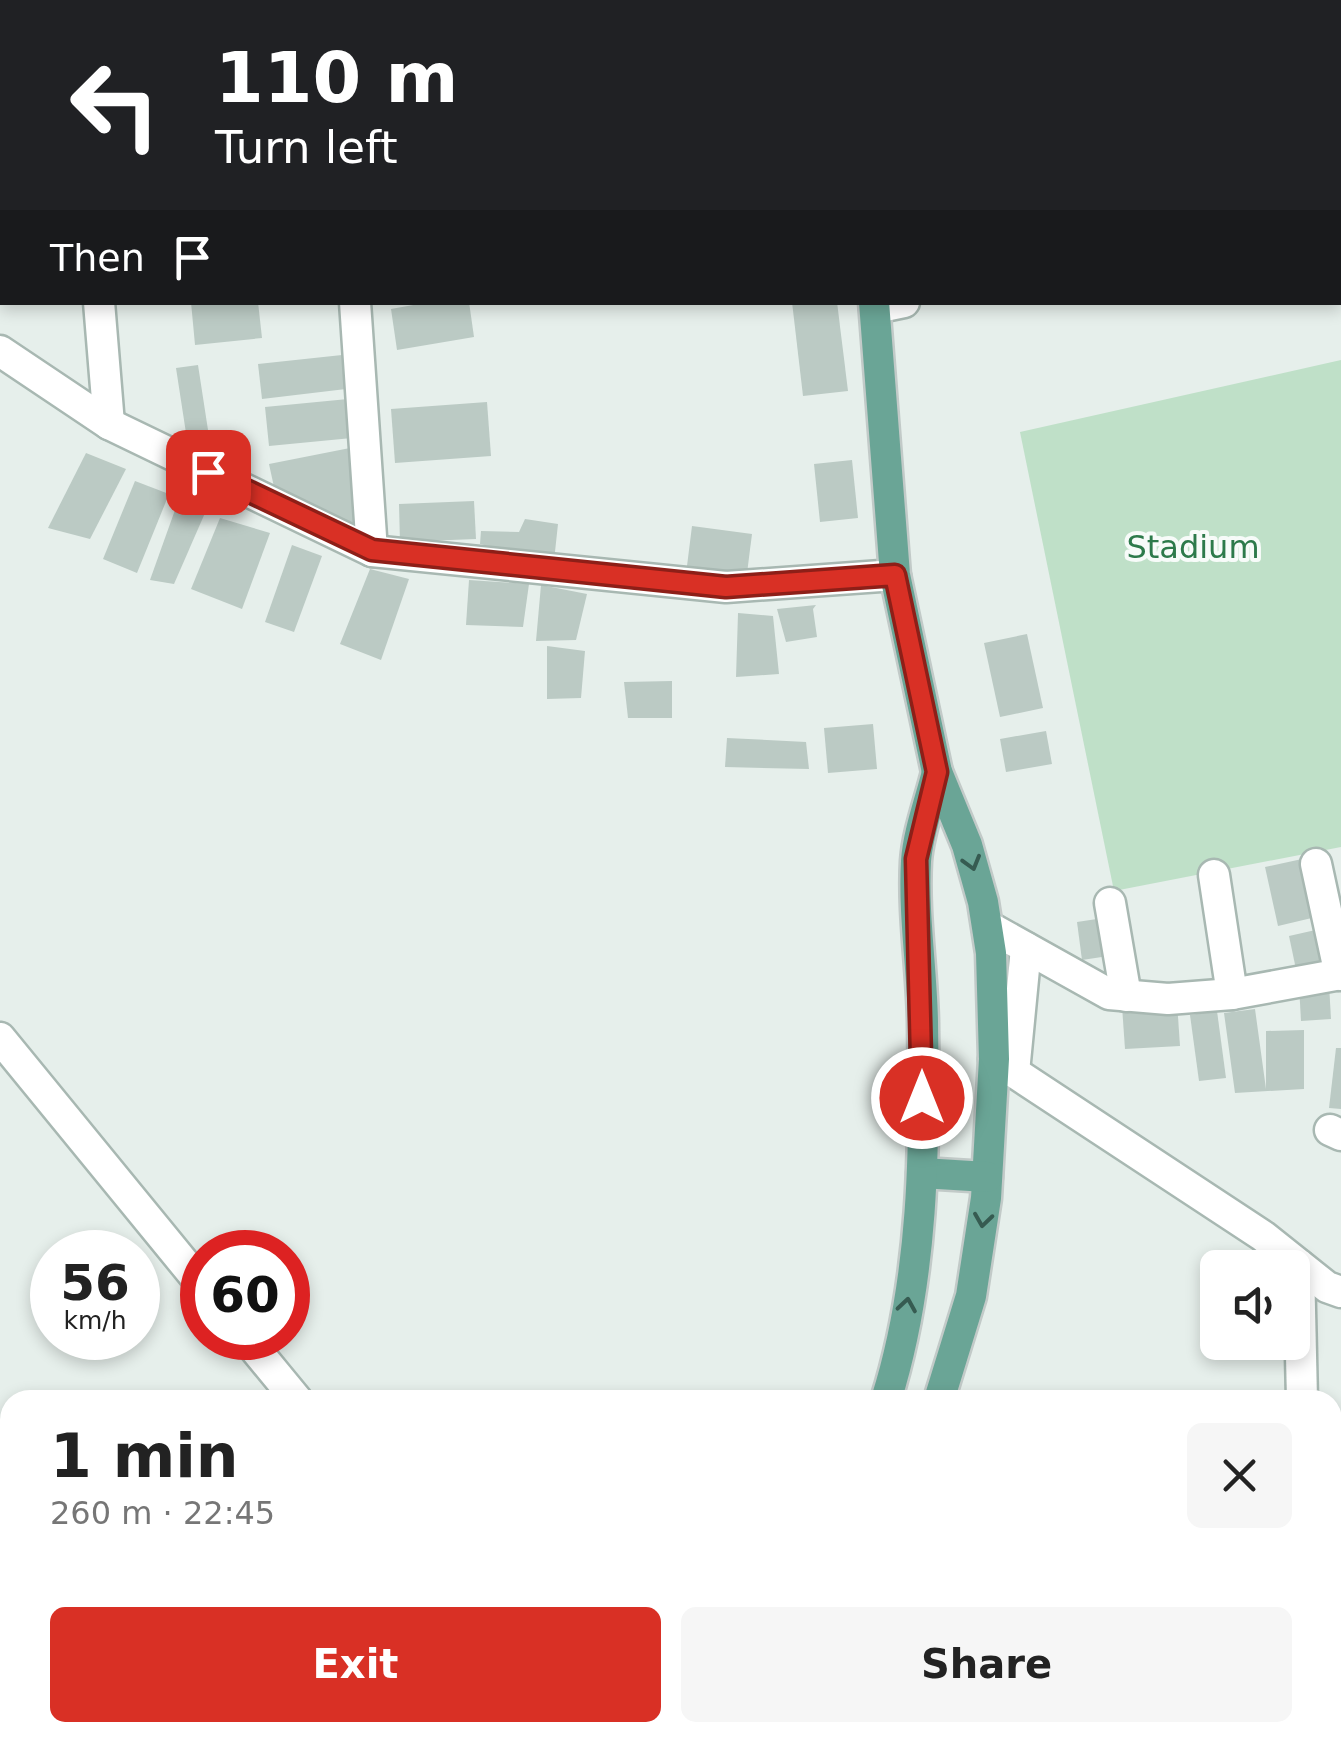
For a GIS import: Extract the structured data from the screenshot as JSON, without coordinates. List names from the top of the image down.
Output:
{
  "parks": ["Stadium"],
  "page": {
    "turn": ["110 m", "Turn left"],
    "then": "Then",
    "speed": "56 km/h",
    "limit": "60",
    "heading": ["1 min", "260 m · 22:45"],
    "buttons": ["Exit", "Share"]
  }
}
